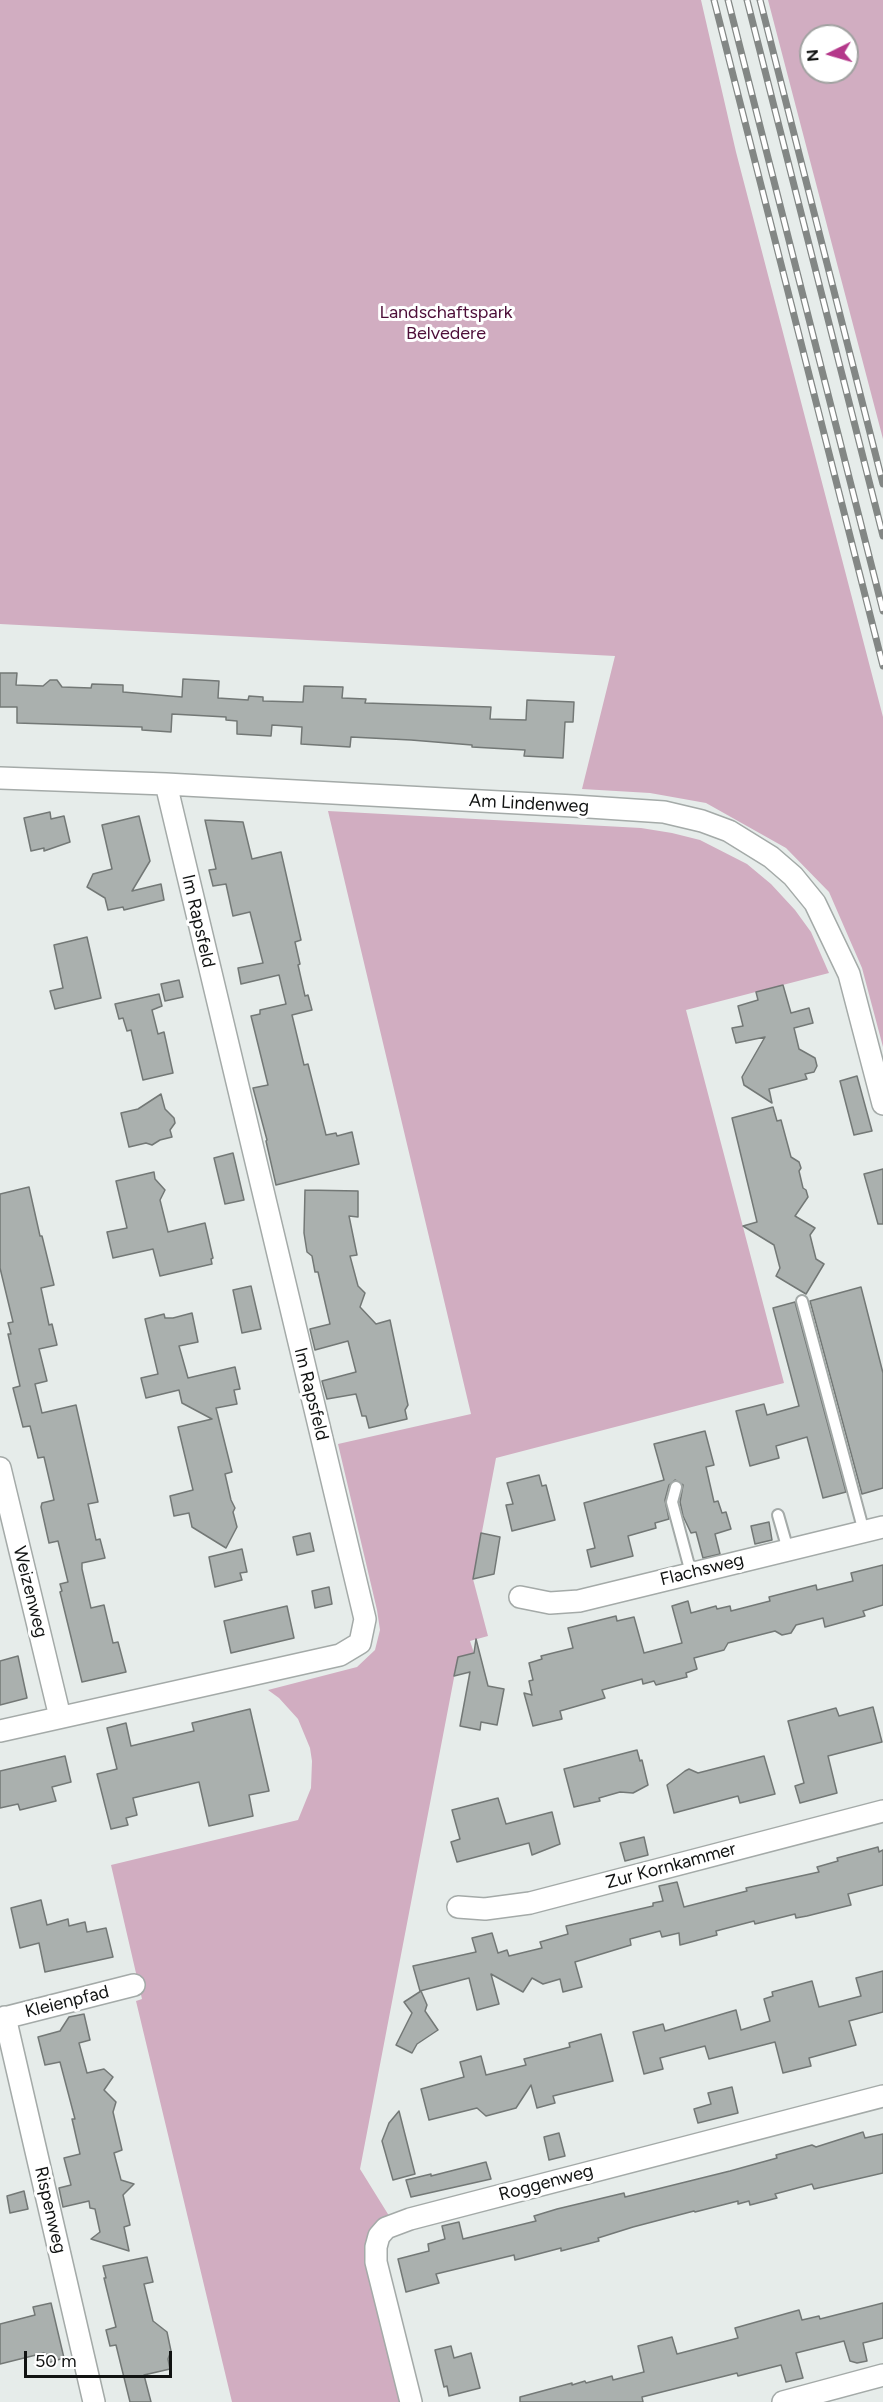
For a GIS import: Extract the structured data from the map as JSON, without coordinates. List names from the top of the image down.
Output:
{
  "streets": {
    "street": [
      "Am Lindenweg",
      "Im Rapsfeld",
      "Flachsweg",
      "Weizenweg",
      "Zur Kornkammer",
      "Kleienpfad",
      "Roggenweg",
      "Rispenweg"
    ]
  },
  "crossings": [
    ["Am Lindenweg", "Im Rapsfeld"],
    ["Im Rapsfeld", "Weizenweg"],
    ["Kleienpfad", "Rispenweg"]
  ],
  "parks": ["Landschaftspark Belvedere"],
  "scale_bar": "50 m",
  "north": "left"
}
